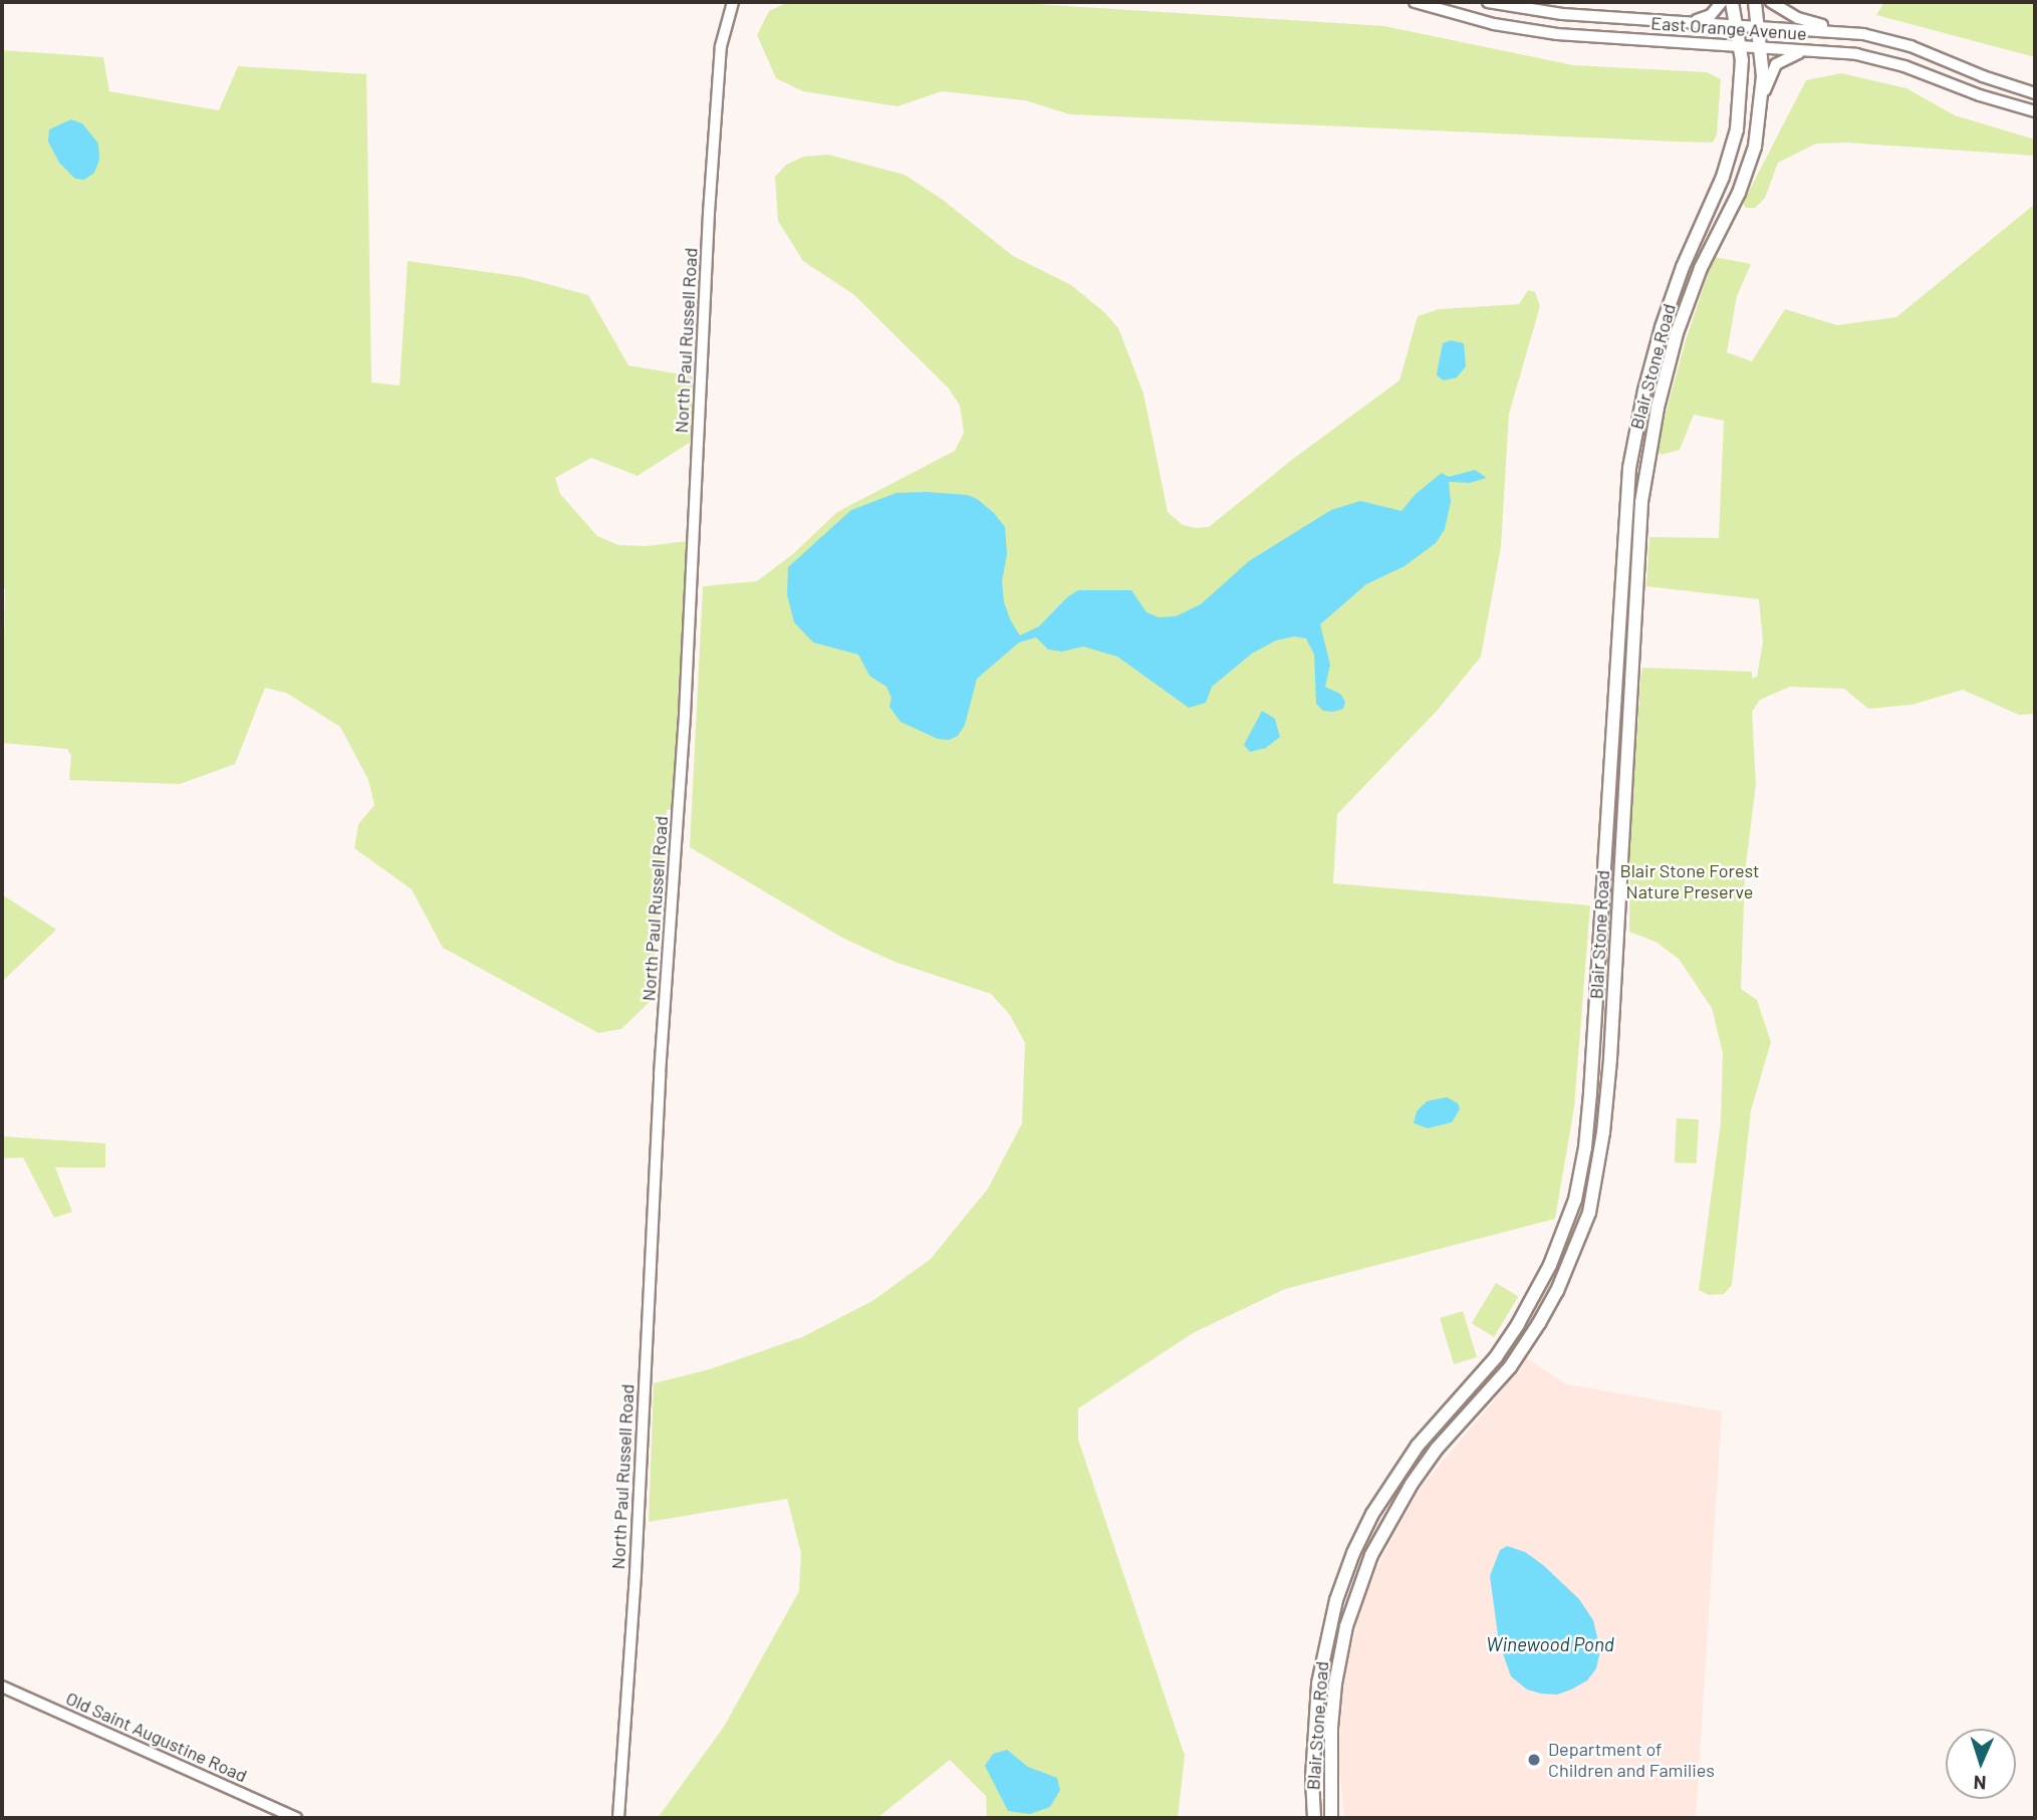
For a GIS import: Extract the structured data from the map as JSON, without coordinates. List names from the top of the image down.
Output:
{
  "streets": {
    "main road": ["Blair Stone Road"],
    "street": ["East Orange Avenue", "North Paul Russell Road", "Old Saint Augustine Road"]
  },
  "crossings": [
    ["East Orange Avenue", "Blair Stone Road"]
  ],
  "water": ["Winewood Pond"],
  "parks": ["Blair Stone Forest Nature Preserve"],
  "places": ["Department of Children and Families"],
  "north": "bottom"
}
